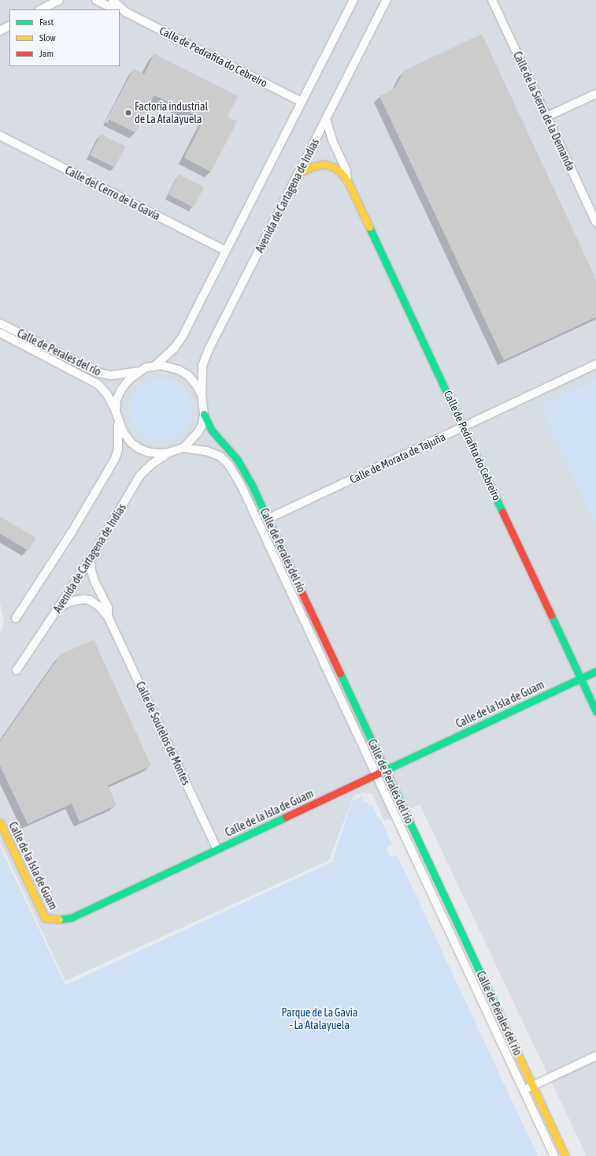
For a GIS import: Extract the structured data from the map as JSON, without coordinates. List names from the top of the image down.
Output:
{
  "streets": {
    "street": [
      "Calle de Pedrafita do Cebreiro",
      "Calle de la Sierra de la Demanda",
      "Calle del Cerro de la Gavia",
      "Avenida de Cartagena de Indias",
      "Calle de Perales del río",
      "Calle de Morata de Tajuña",
      "Calle de la Isla de Guam",
      "Calle de Soutelos de Montes"
    ]
  },
  "crossings": [
    ["Calle de Pedrafita do Cebreiro", "Avenida de Cartagena de Indias"],
    ["Calle de Pedrafita do Cebreiro", "Calle de Morata de Tajuña"],
    ["Calle de Pedrafita do Cebreiro", "Calle de la Isla de Guam"],
    ["Avenida de Cartagena de Indias", "Calle de Perales del río"],
    ["Avenida de Cartagena de Indias", "Calle de Soutelos de Montes"],
    ["Calle de Perales del río", "Calle de Morata de Tajuña"],
    ["Calle de Perales del río", "Calle de la Isla de Guam"],
    ["Calle de la Isla de Guam", "Calle de Soutelos de Montes"]
  ],
  "parks": ["Parque de La Gavia - La Atalayuela"],
  "places": ["Factoría industrial de La Atalayuela"],
  "legend": ["Fast", "Slow", "Jam"]
}
